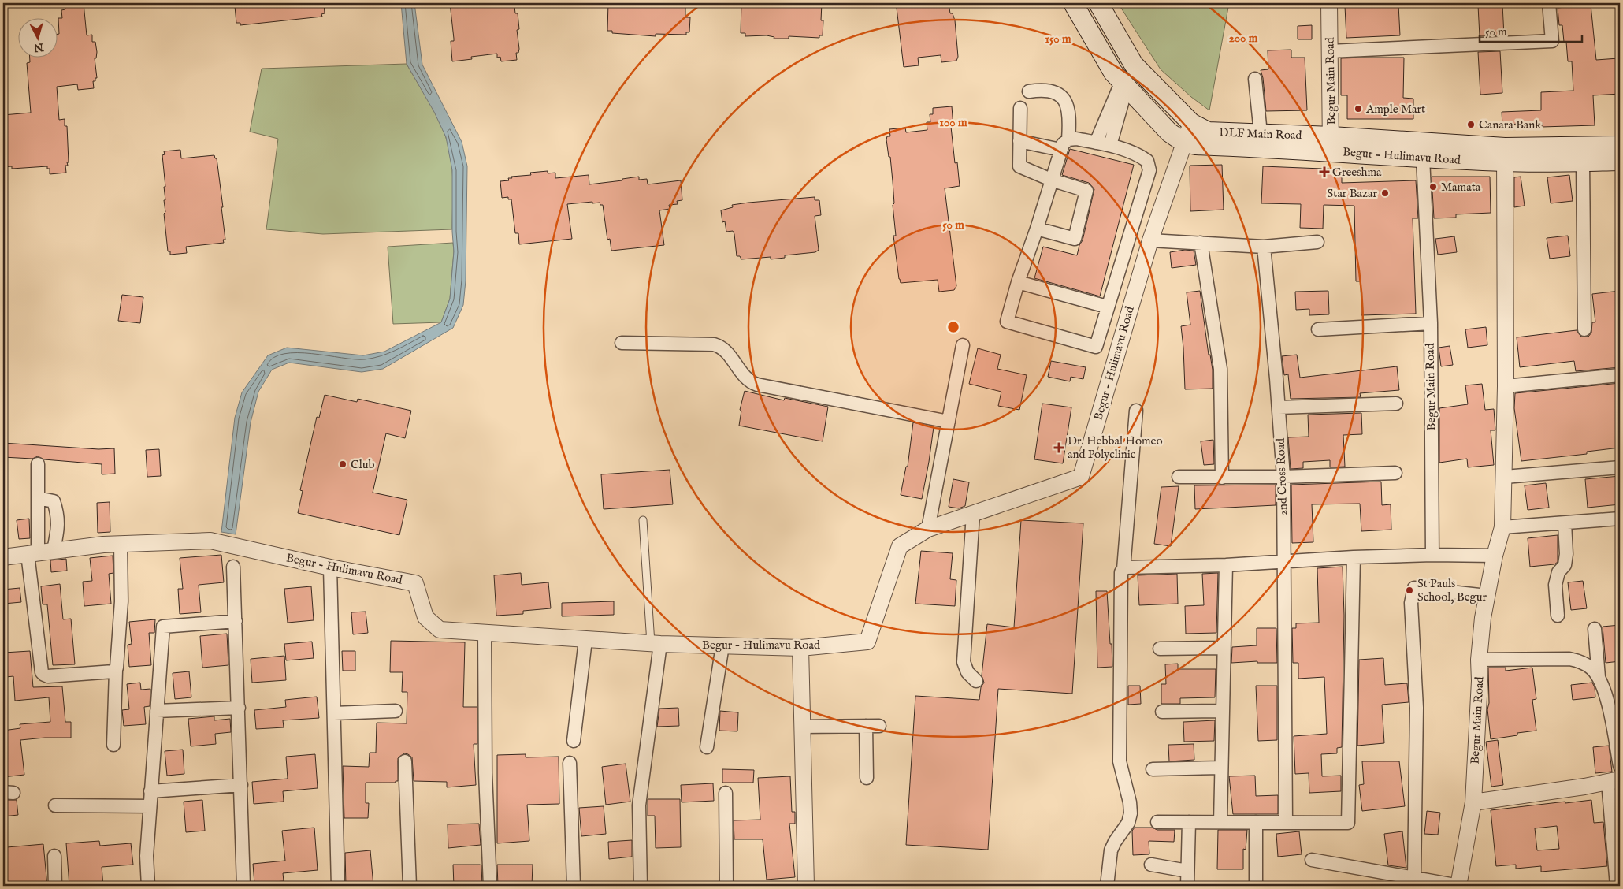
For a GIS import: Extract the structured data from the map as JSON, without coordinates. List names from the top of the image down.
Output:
{
  "streets": {
    "main road": ["Begur Main Road", "DLF Main Road", "Begur - Hulimavu Road"],
    "street": ["2nd Cross Road"]
  },
  "crossings": [
    ["Begur Main Road", "DLF Main Road"],
    ["Begur Main Road", "Begur - Hulimavu Road"],
    ["DLF Main Road", "Begur - Hulimavu Road"]
  ],
  "places": {
    "other": [
      "Ample Mart",
      "Canara Bank",
      "Mamata",
      "Star Bazar",
      "Club",
      "St Pauls School, Begur"
    ],
    "health": ["Greeshma", "Dr. Hebbal Homeo and Polyclinic"]
  },
  "scale_bar": "50 m",
  "north": "bottom",
  "rings": [
    "200 m",
    "150 m",
    "100 m",
    "50 m"
  ]
}
